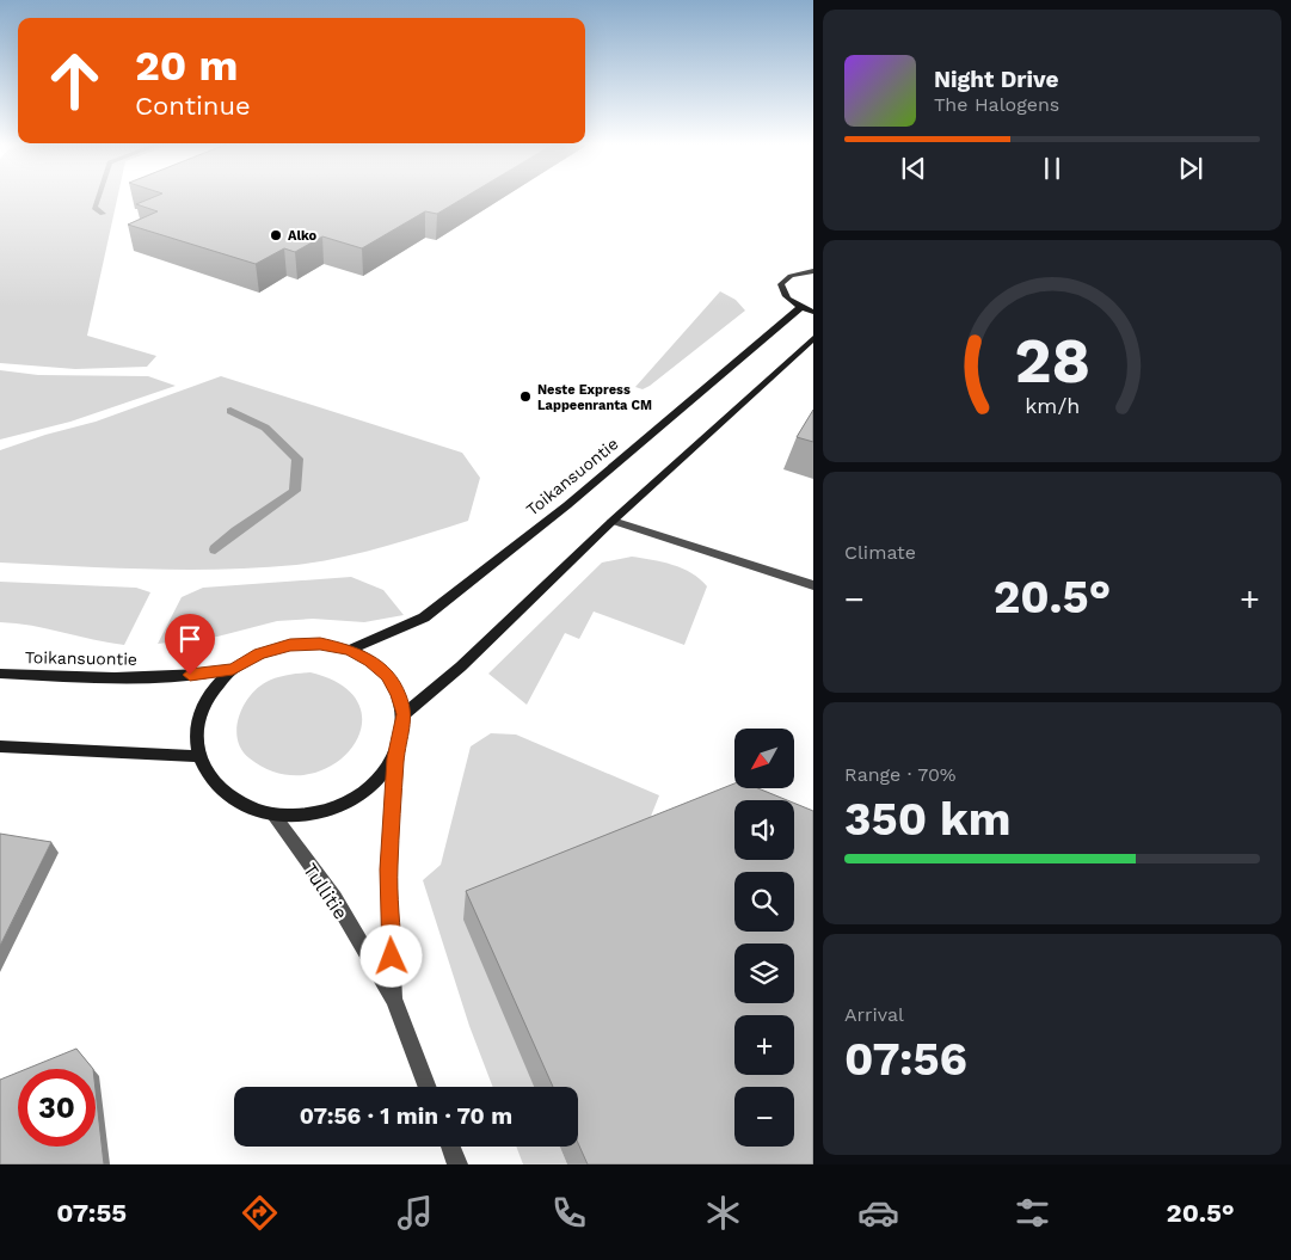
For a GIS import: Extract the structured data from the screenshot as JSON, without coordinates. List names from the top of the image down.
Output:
{
  "streets": {
    "main road": ["Toikansuontie"],
    "street": ["Tullitie"]
  },
  "crossings": [
    ["Toikansuontie", "Tullitie"]
  ],
  "places": ["Alko", "Neste Express Lappeenranta CM"],
  "north": "bottom left",
  "page": {
    "turn": ["20 m", "Continue"],
    "song": ["Night Drive", "The Halogens"],
    "tile": [
      "Climate",
      ["Range · 70%", "350 km"],
      ["Arrival", "07:56"]
    ],
    "heat": ["−", "20.5°", "+"],
    "map_buttons": ["+", "−"],
    "limit": "30",
    "trip": "07:56 · 1 min · 70 m",
    "tabs": ["07:55", "20.5°"],
    "gauge": ["28", "km/h"]
  }
}
